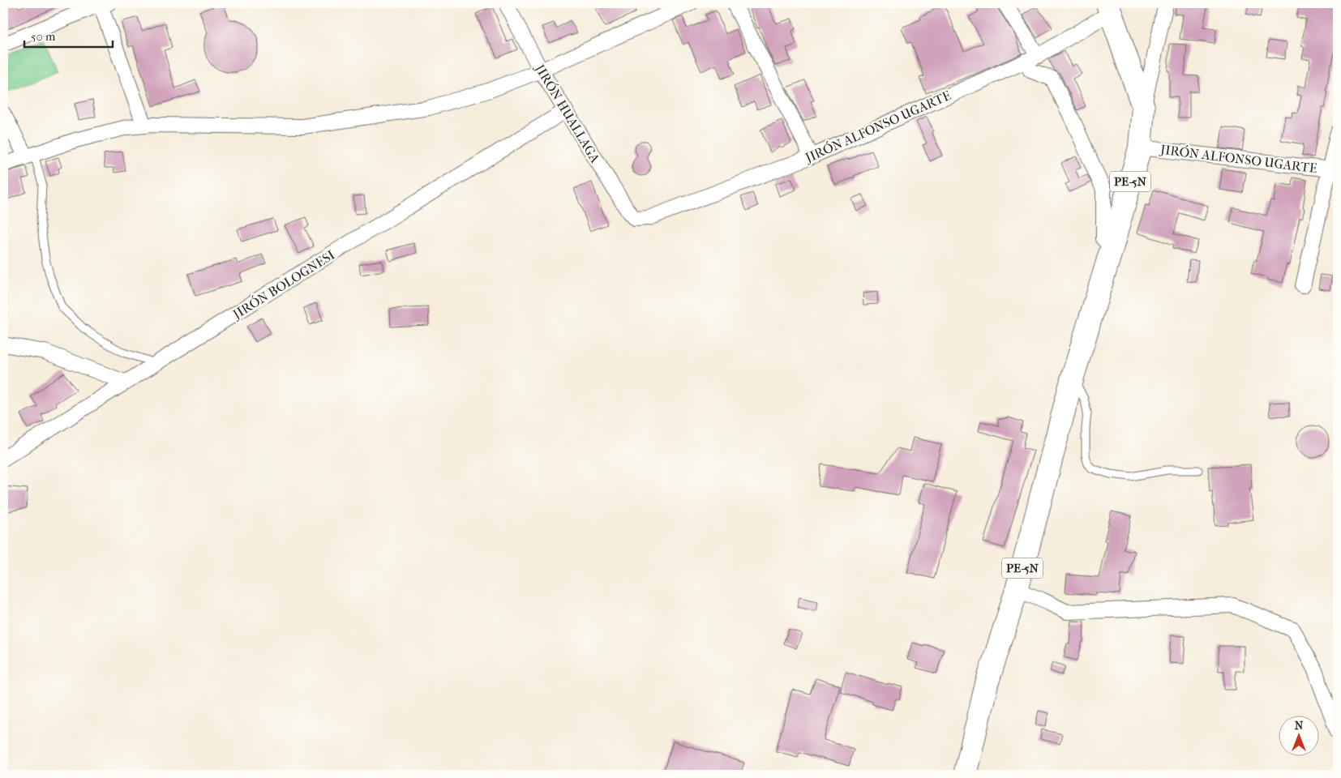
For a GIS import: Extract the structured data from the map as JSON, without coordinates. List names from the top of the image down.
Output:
{
  "streets": {
    "highway": ["PE-5N"],
    "street": ["JIRÓN HUALLAGA", "JIRÓN ALFONSO UGARTE", "JIRÓN BOLOGNESI"]
  },
  "crossings": [
    ["JIRÓN HUALLAGA", "JIRÓN ALFONSO UGARTE"],
    ["JIRÓN HUALLAGA", "JIRÓN BOLOGNESI"],
    ["JIRÓN ALFONSO UGARTE", "PE-5N"]
  ],
  "scale_bar": "50 m",
  "north": "top"
}
